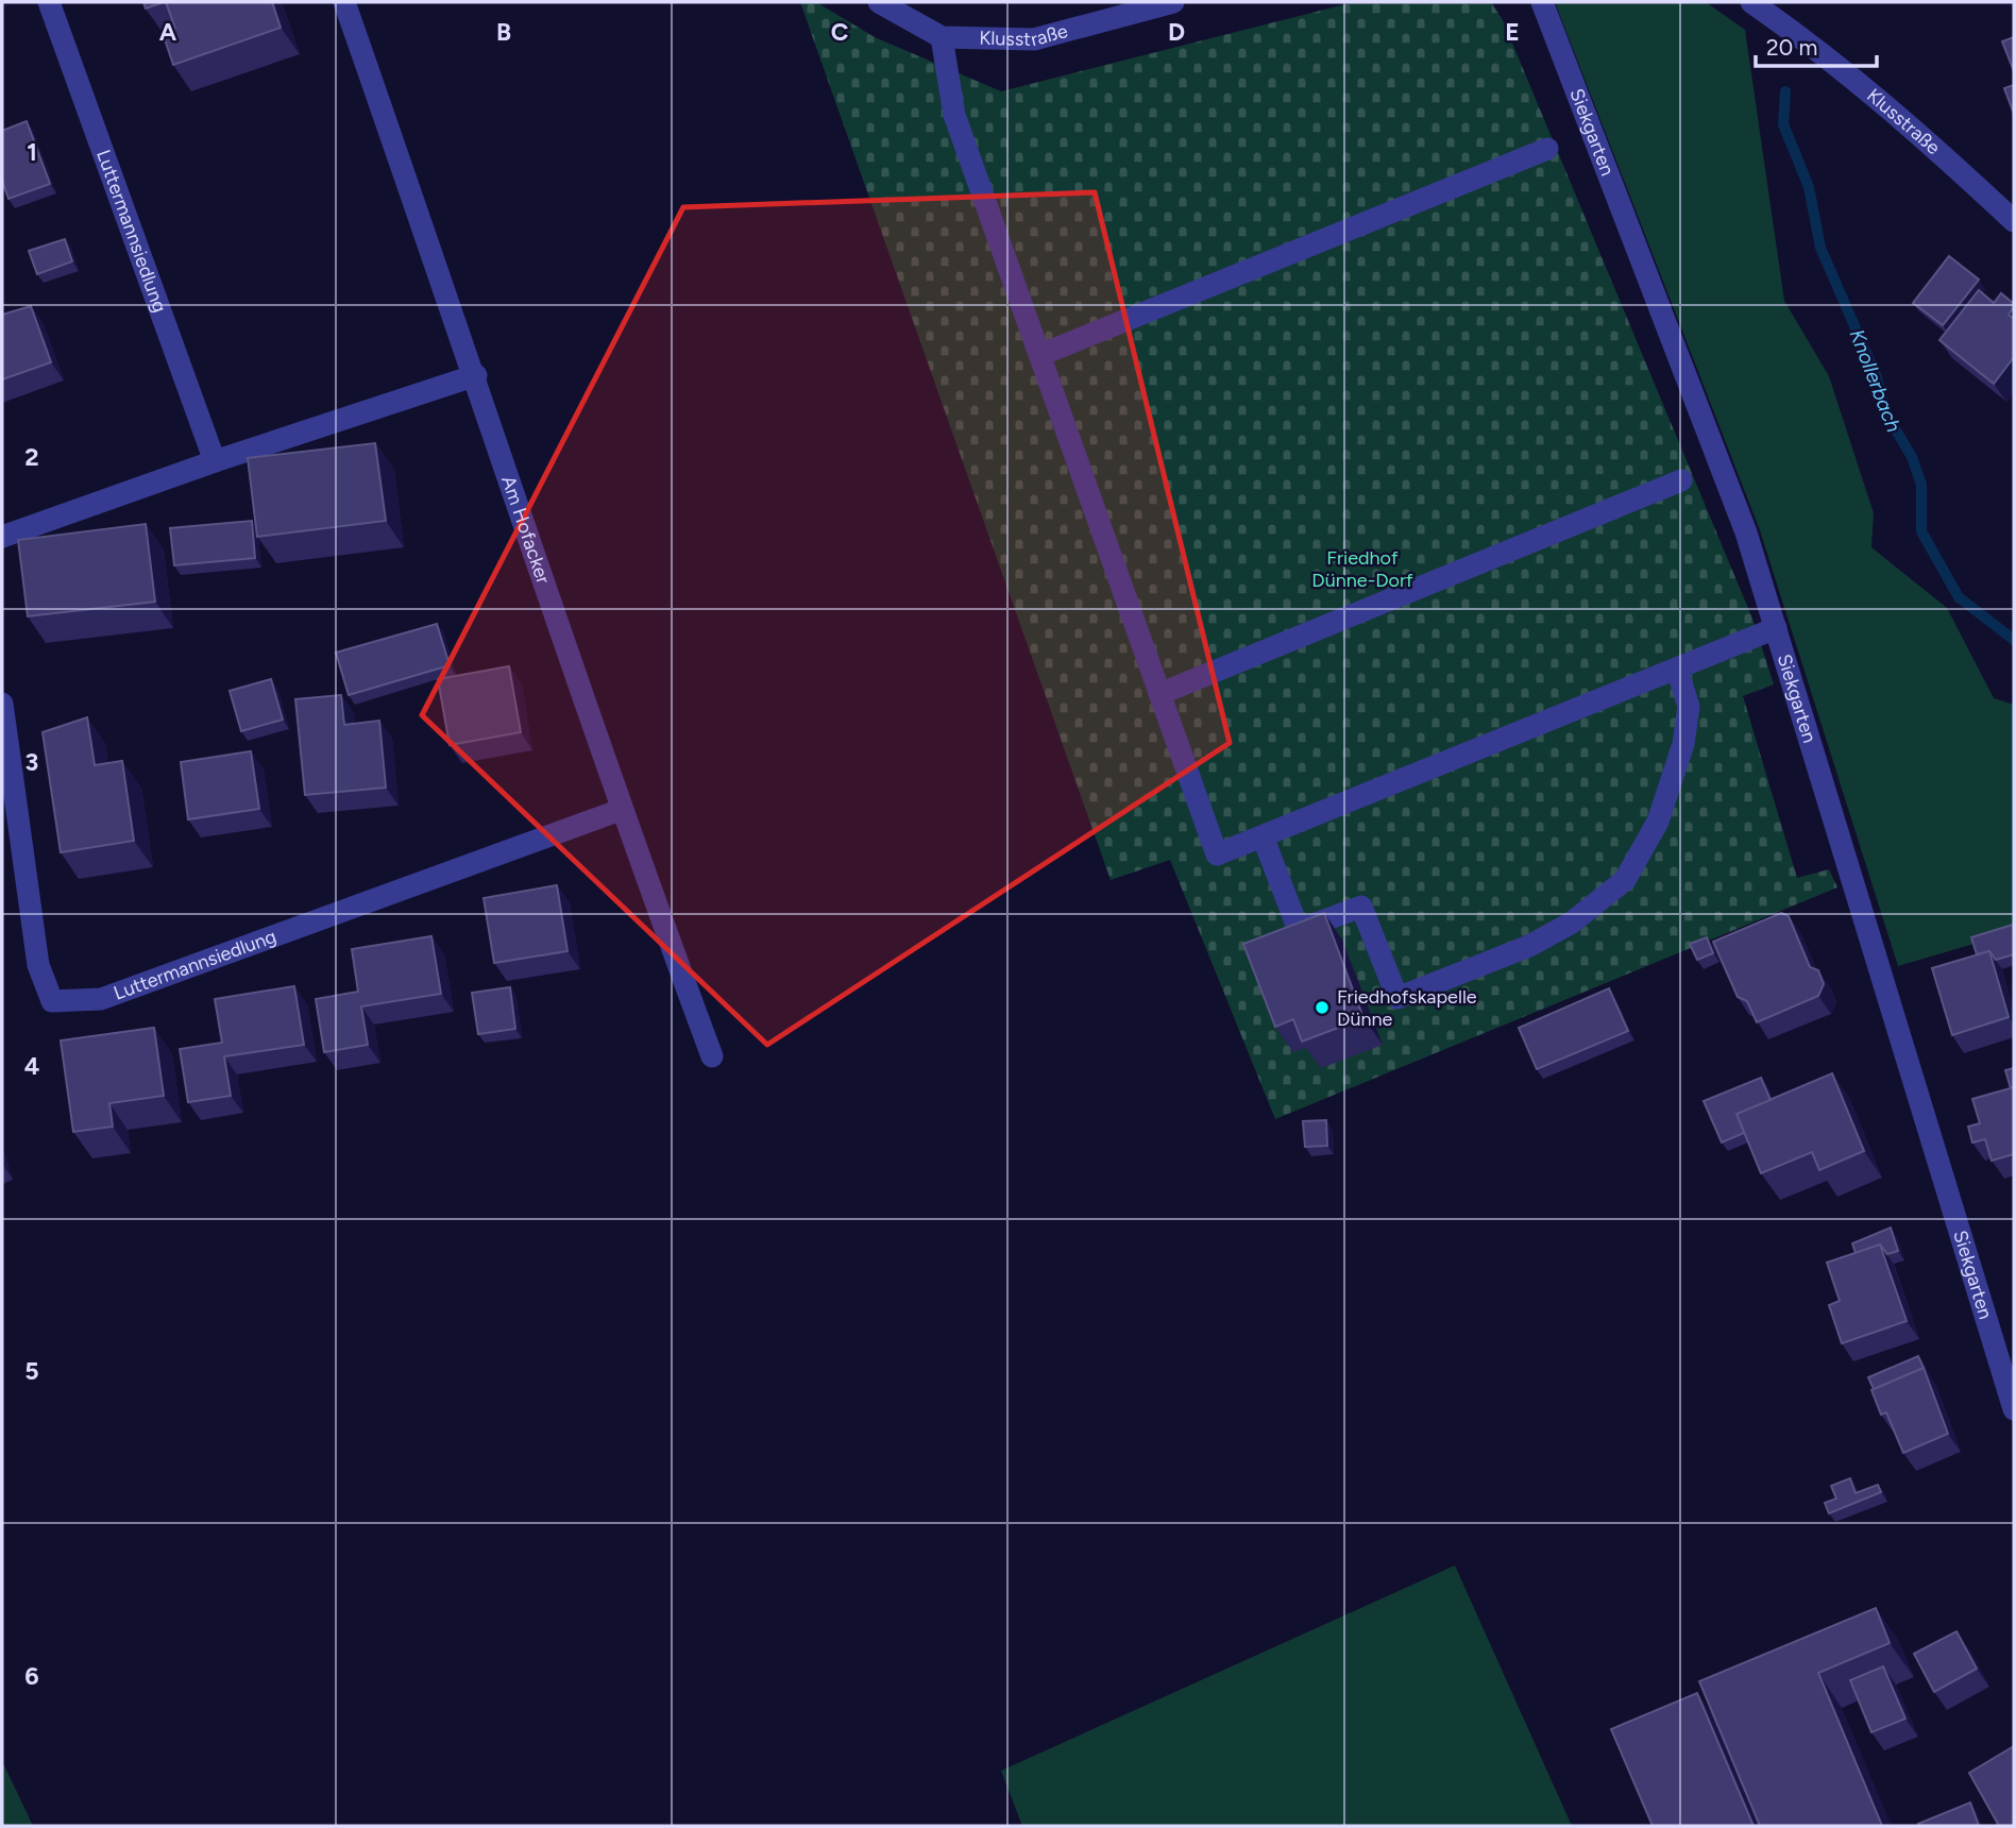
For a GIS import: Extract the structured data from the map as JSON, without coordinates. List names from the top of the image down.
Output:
{
  "streets": {
    "street": [
      "Klusstraße",
      "Siekgarten",
      "Luttermannsiedlung",
      "Am Hofacker"
    ]
  },
  "crossings": [
    ["Luttermannsiedlung", "Am Hofacker"]
  ],
  "water": ["Knollerbach"],
  "parks": ["Friedhof Dünne-Dorf"],
  "places": ["Friedhofskapelle Dünne"],
  "scale_bar": "20 m",
  "grid": {
    "columns": [
      "A",
      "B",
      "C",
      "D",
      "E"
    ],
    "rows": [
      "1",
      "2",
      "3",
      "4",
      "5",
      "6"
    ]
  }
}
